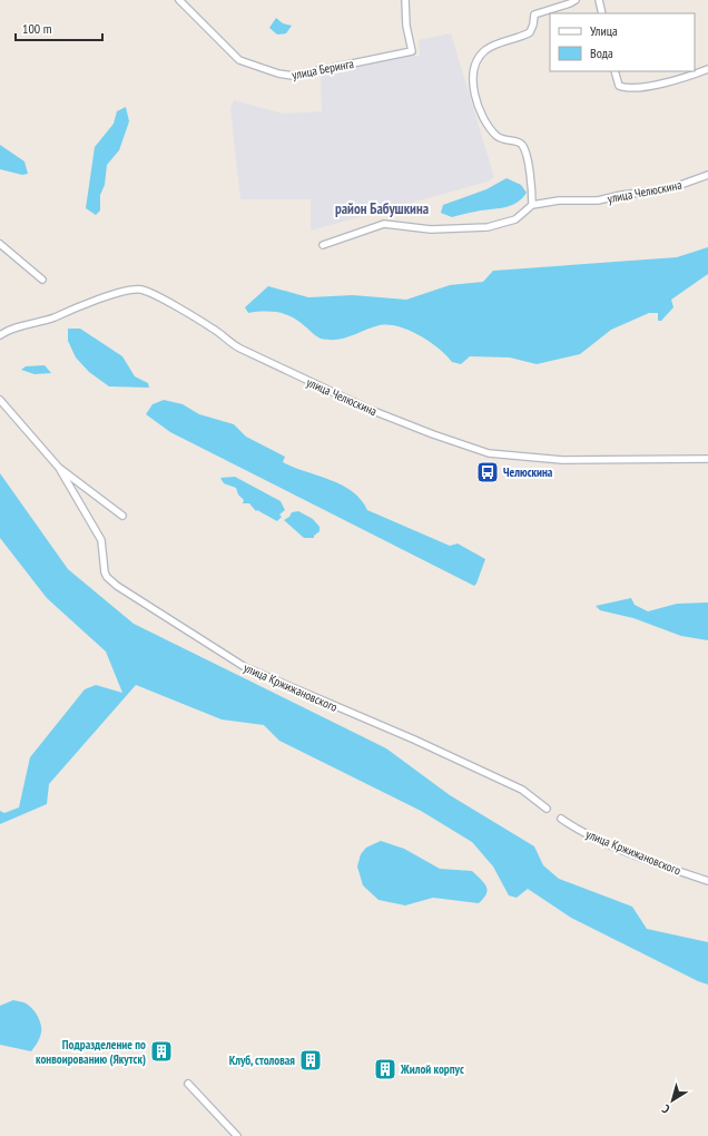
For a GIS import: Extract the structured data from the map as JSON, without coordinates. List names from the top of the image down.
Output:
{
  "streets": {
    "street": ["улица Беринга", "улица Челюскина", "улица Кржижановского"]
  },
  "districts": ["район Бабушкина"],
  "places": {
    "bus stop": ["Челюскина"],
    "building": ["Подразделение по конвоированию (Якутск)", "Клуб, столовая", "Жилой корпус"]
  },
  "legend": ["Улица", "Вода"],
  "scale_bar": "100 m",
  "north": "bottom left"
}
